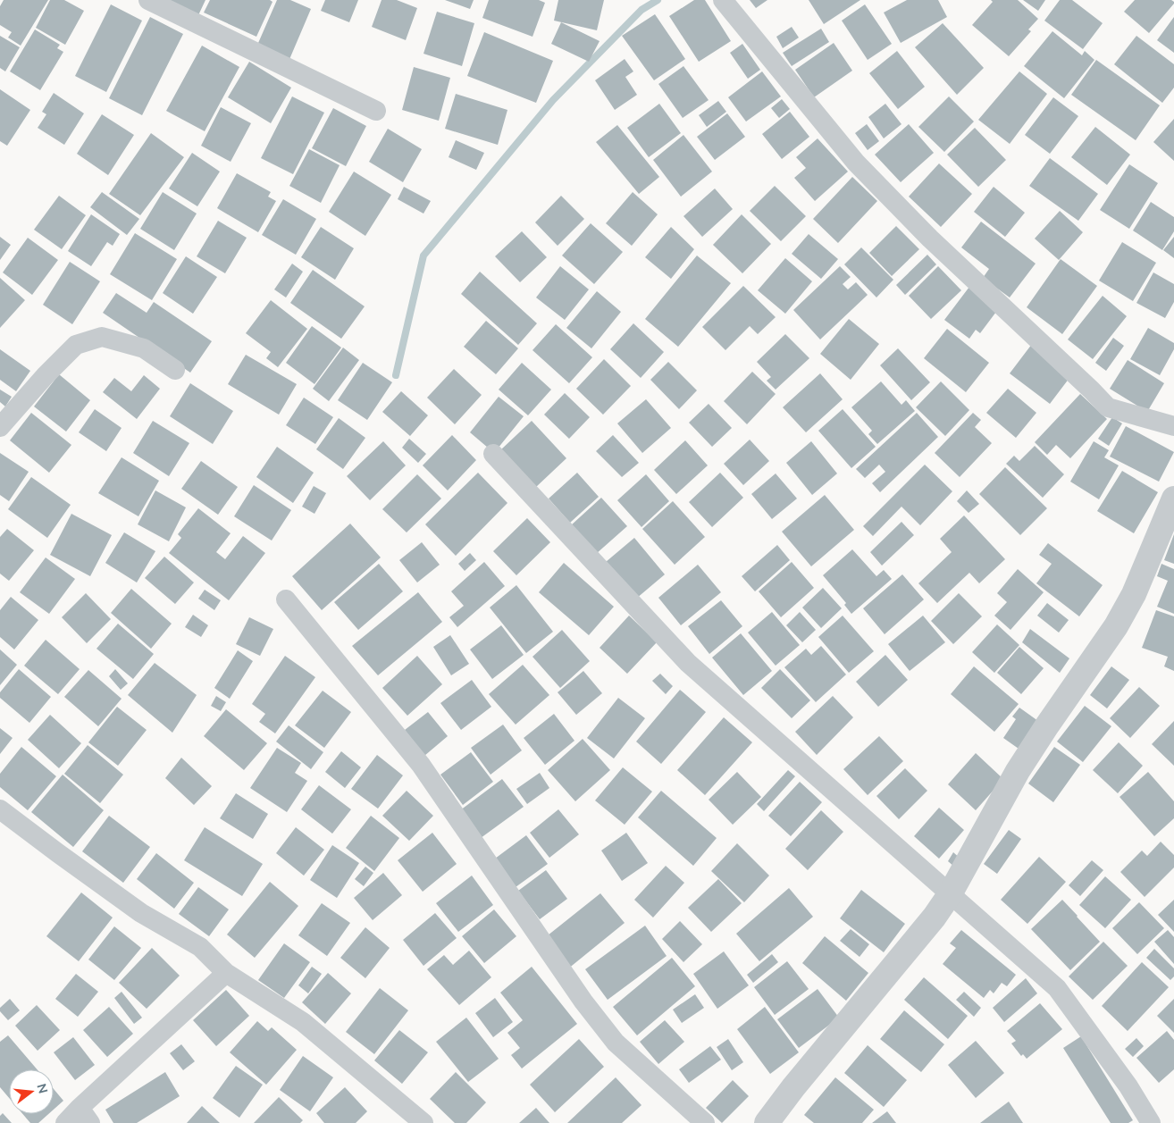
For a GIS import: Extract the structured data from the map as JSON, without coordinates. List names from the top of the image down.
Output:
{
  "north": "right"
}
